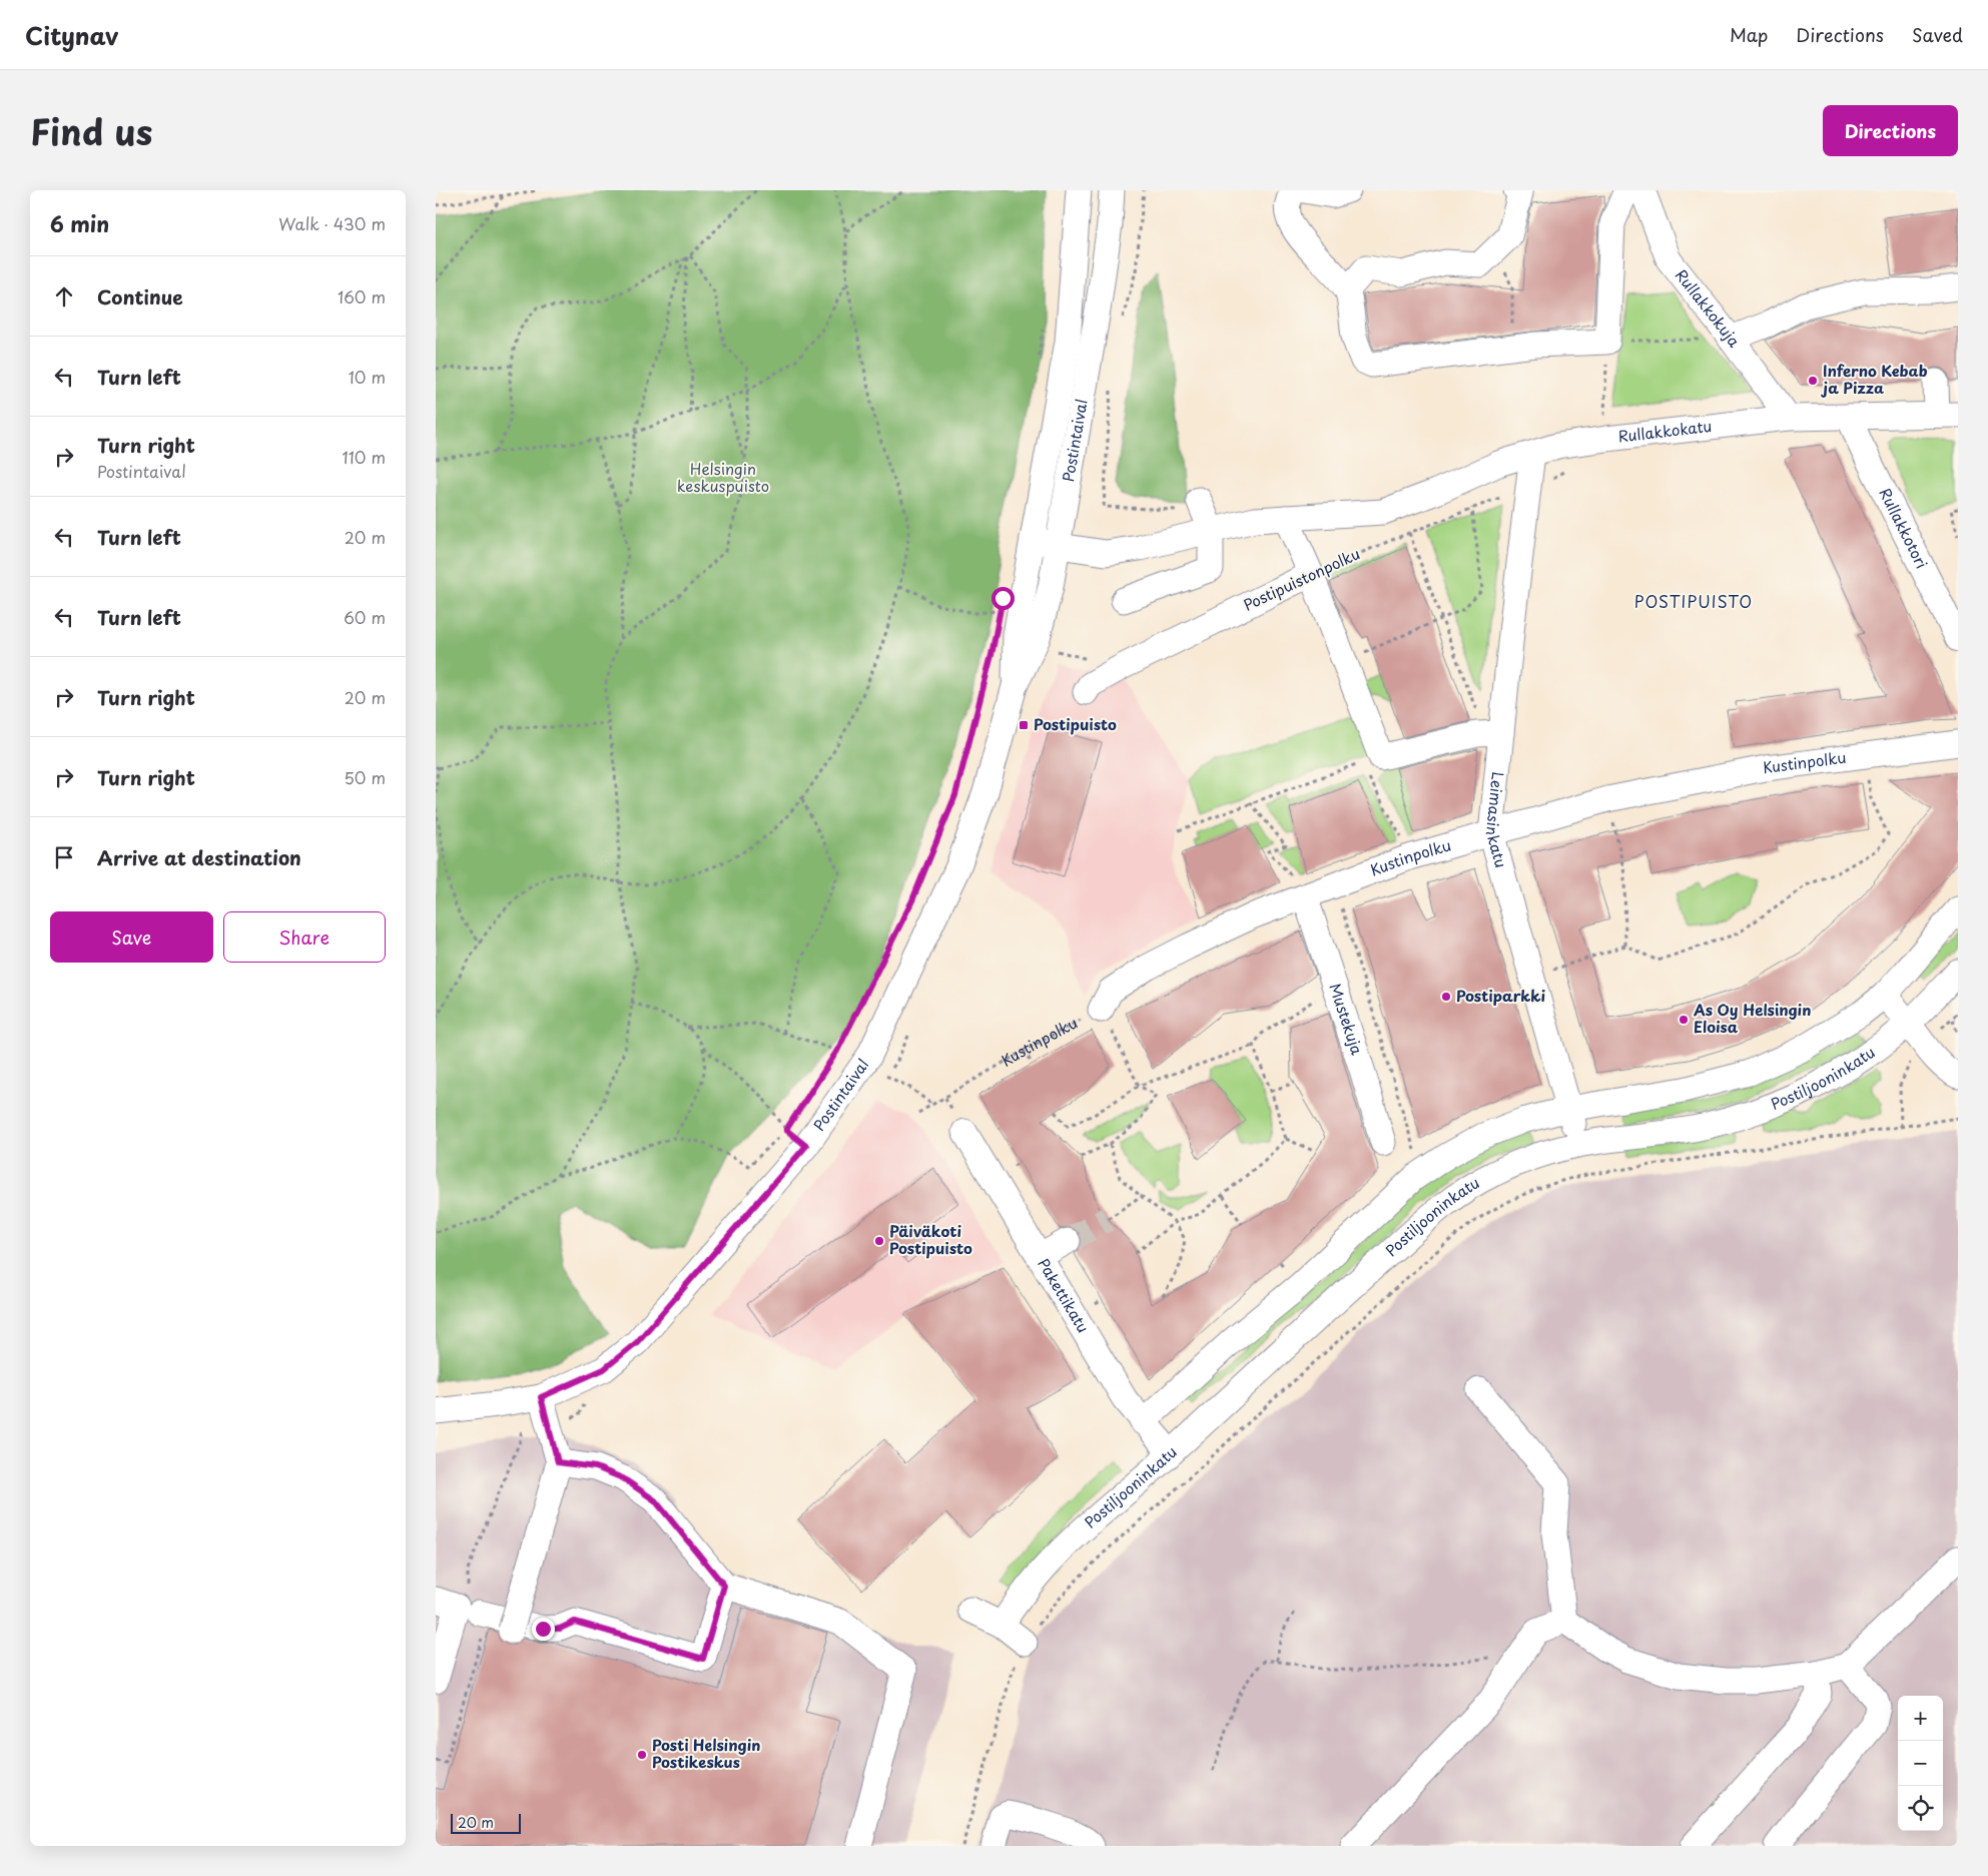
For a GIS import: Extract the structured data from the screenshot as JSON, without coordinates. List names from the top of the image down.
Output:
{
  "streets": {
    "street": [
      "Rullakkokuja",
      "Rullakkokatu",
      "Postintaival",
      "Rullakkotori",
      "Postipuistonpolku",
      "Kustinpolku",
      "Leimasinkatu",
      "Mustekuja",
      "Postiljooninkatu",
      "Pakettikatu"
    ]
  },
  "crossings": [
    ["Rullakkokuja", "Rullakkokatu"],
    ["Rullakkokatu", "Postintaival"],
    ["Rullakkokatu", "Rullakkotori"],
    ["Rullakkokatu", "Leimasinkatu"],
    ["Postipuistonpolku", "Leimasinkatu"],
    ["Kustinpolku", "Leimasinkatu"],
    ["Kustinpolku", "Mustekuja"],
    ["Leimasinkatu", "Postiljooninkatu"],
    ["Postiljooninkatu", "Pakettikatu"]
  ],
  "districts": ["POSTIPUISTO"],
  "parks": ["Helsingin keskuspuisto"],
  "places": {
    "other": [
      "Inferno Kebab ja Pizza",
      "Postiparkki",
      "As Oy Helsingin Eloisa",
      "Päiväkoti Postipuisto",
      "Posti Helsingin Postikeskus"
    ],
    "transit": ["Postipuisto"]
  },
  "scale_bar": "20 m",
  "page": {
    "header": "Citynav",
    "nav": ["Map", "Directions", "Saved"],
    "title": "Find us",
    "buttons": [
      "Directions",
      ["Save", "Share"]
    ],
    "heading": ["6 min", "Walk · 430 m"],
    "list": [
      ["Continue", "160 m"],
      ["Turn left", "10 m"],
      ["Turn right", "Postintaival", "110 m"],
      ["Turn left", "20 m"],
      ["Turn left", "60 m"],
      ["Turn right", "20 m"],
      ["Turn right", "50 m"],
      "Arrive at destination"
    ],
    "map_buttons": ["+", "−"],
    "scale": "20 m"
  }
}
